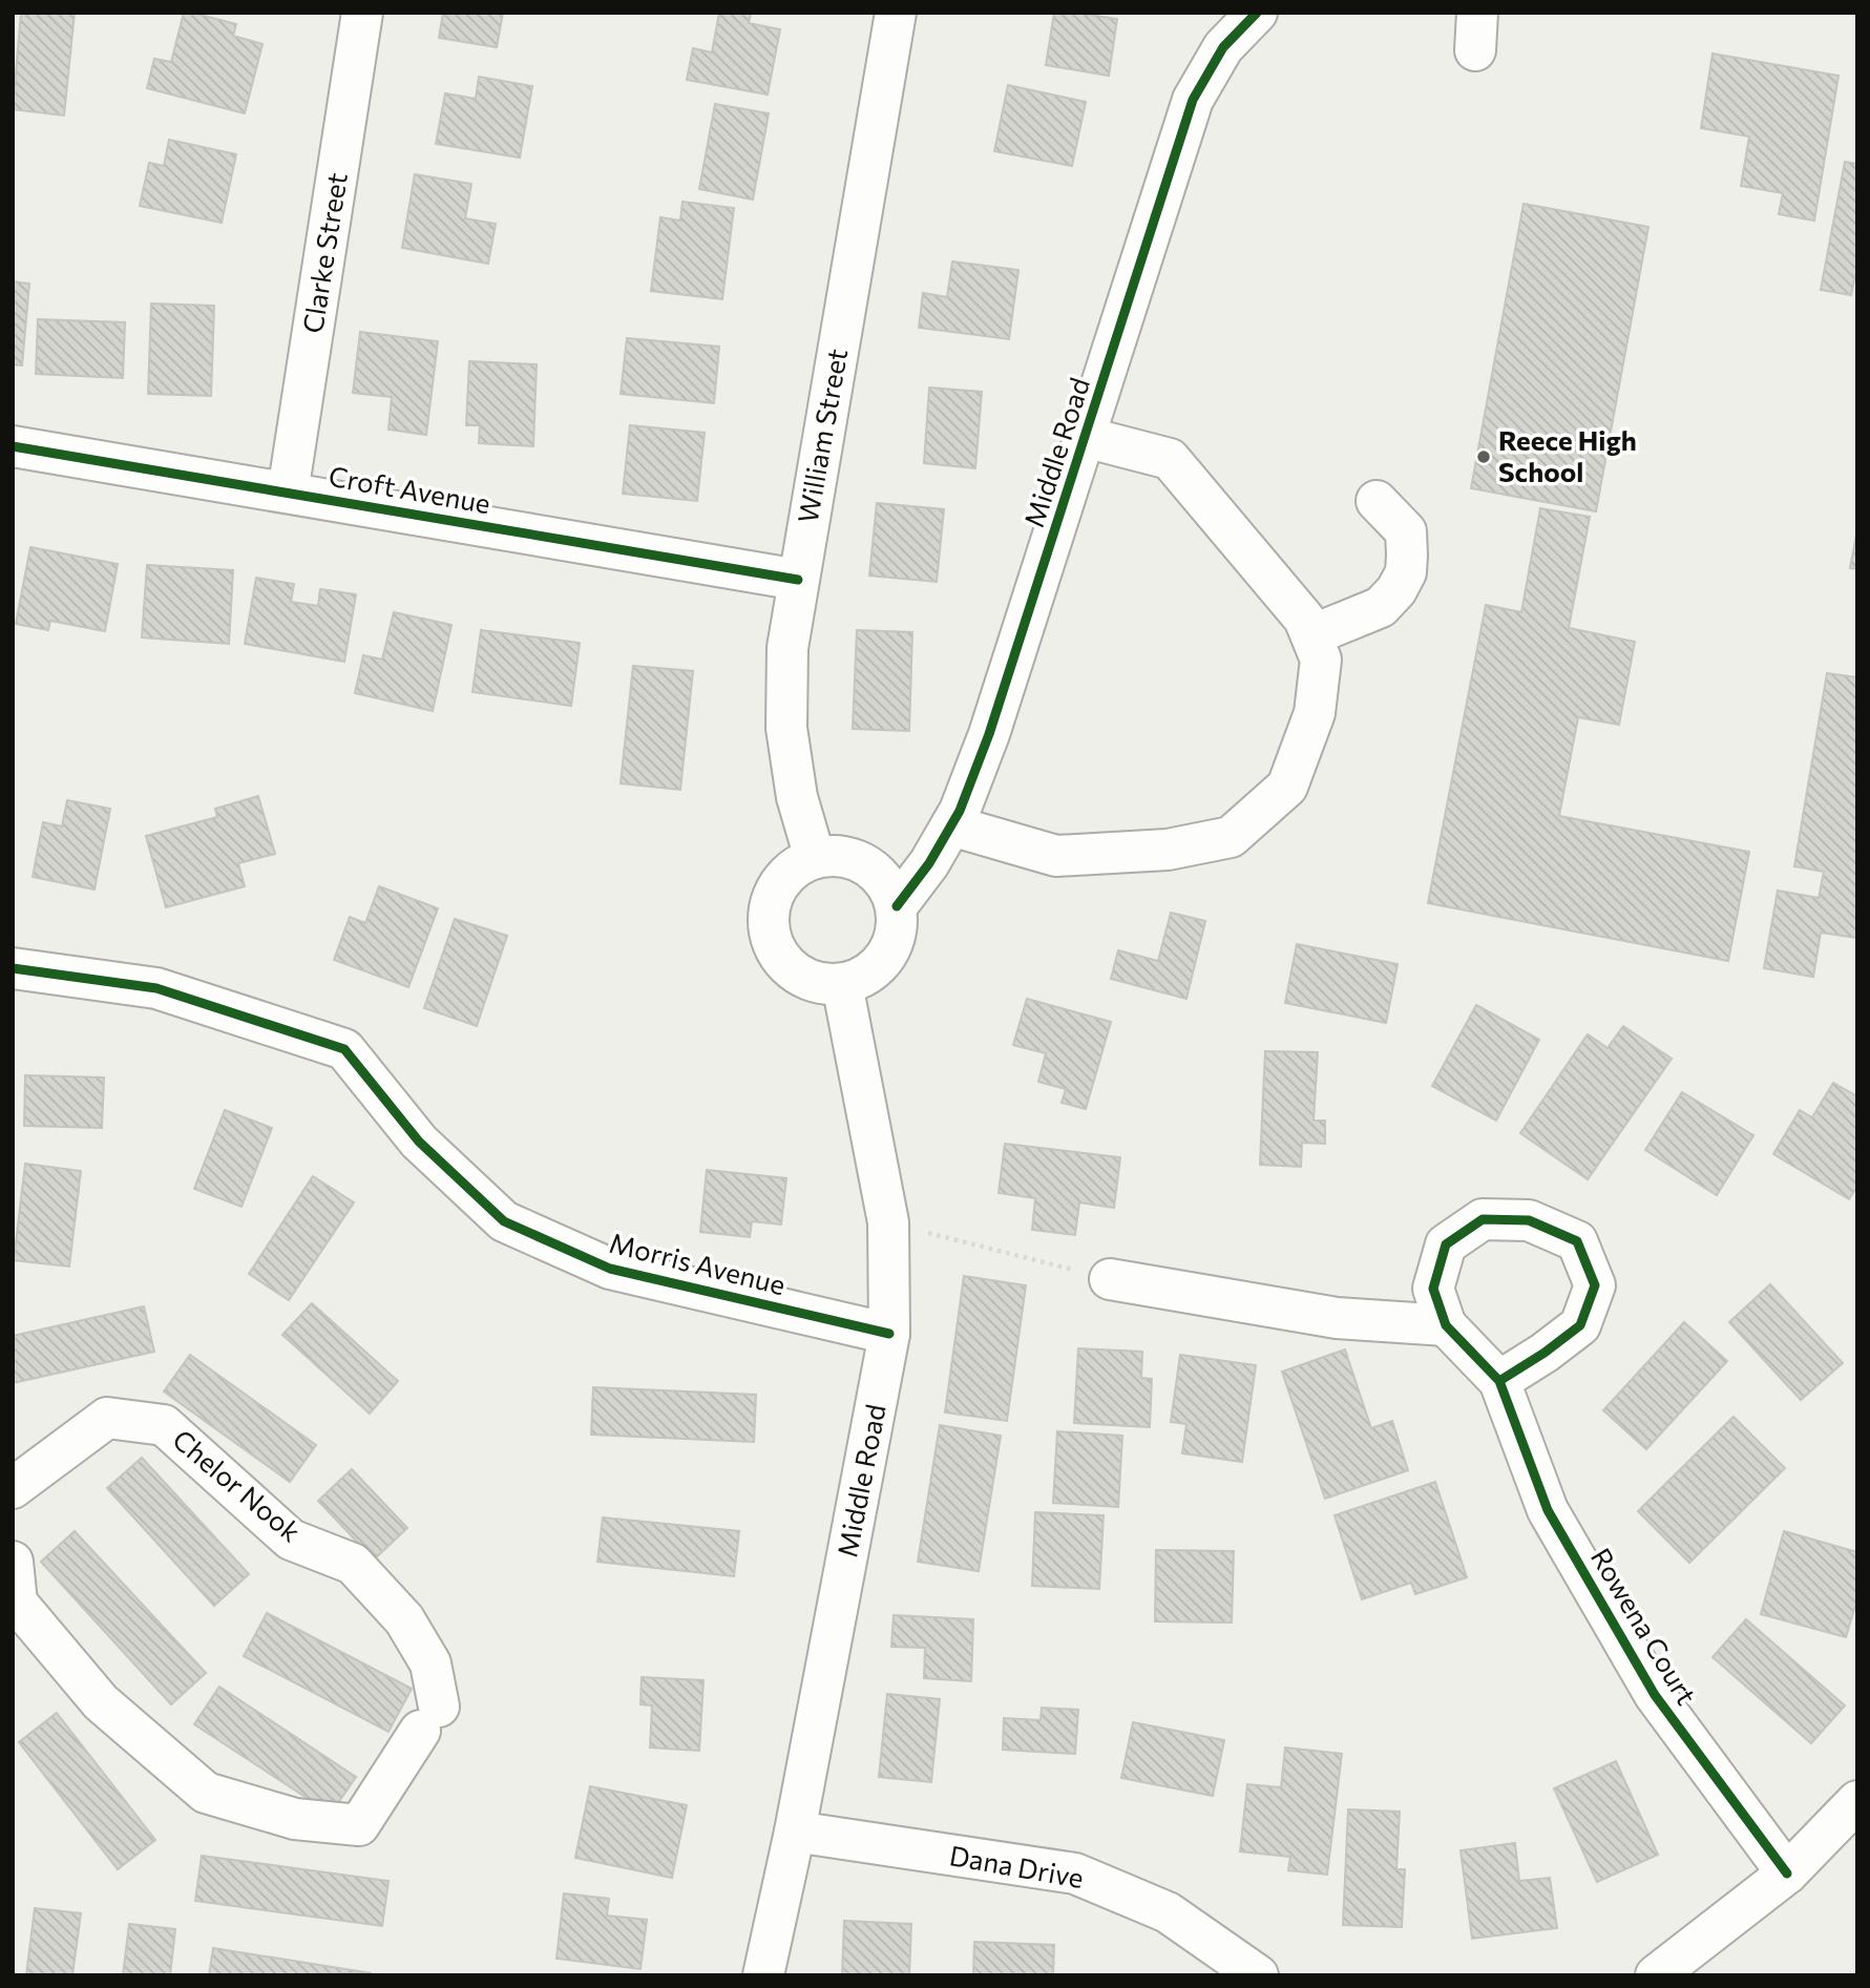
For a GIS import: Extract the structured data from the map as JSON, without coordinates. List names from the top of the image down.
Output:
{
  "streets": {
    "street": [
      "Clarke Street",
      "William Street",
      "Middle Road",
      "Croft Avenue",
      "Morris Avenue",
      "Chelor Nook",
      "Rowena Court",
      "Dana Drive"
    ]
  },
  "crossings": [
    ["Clarke Street", "Croft Avenue"],
    ["William Street", "Middle Road"],
    ["William Street", "Croft Avenue"],
    ["Middle Road", "Morris Avenue"],
    ["Middle Road", "Dana Drive"]
  ],
  "places": ["Reece High School"]
}
